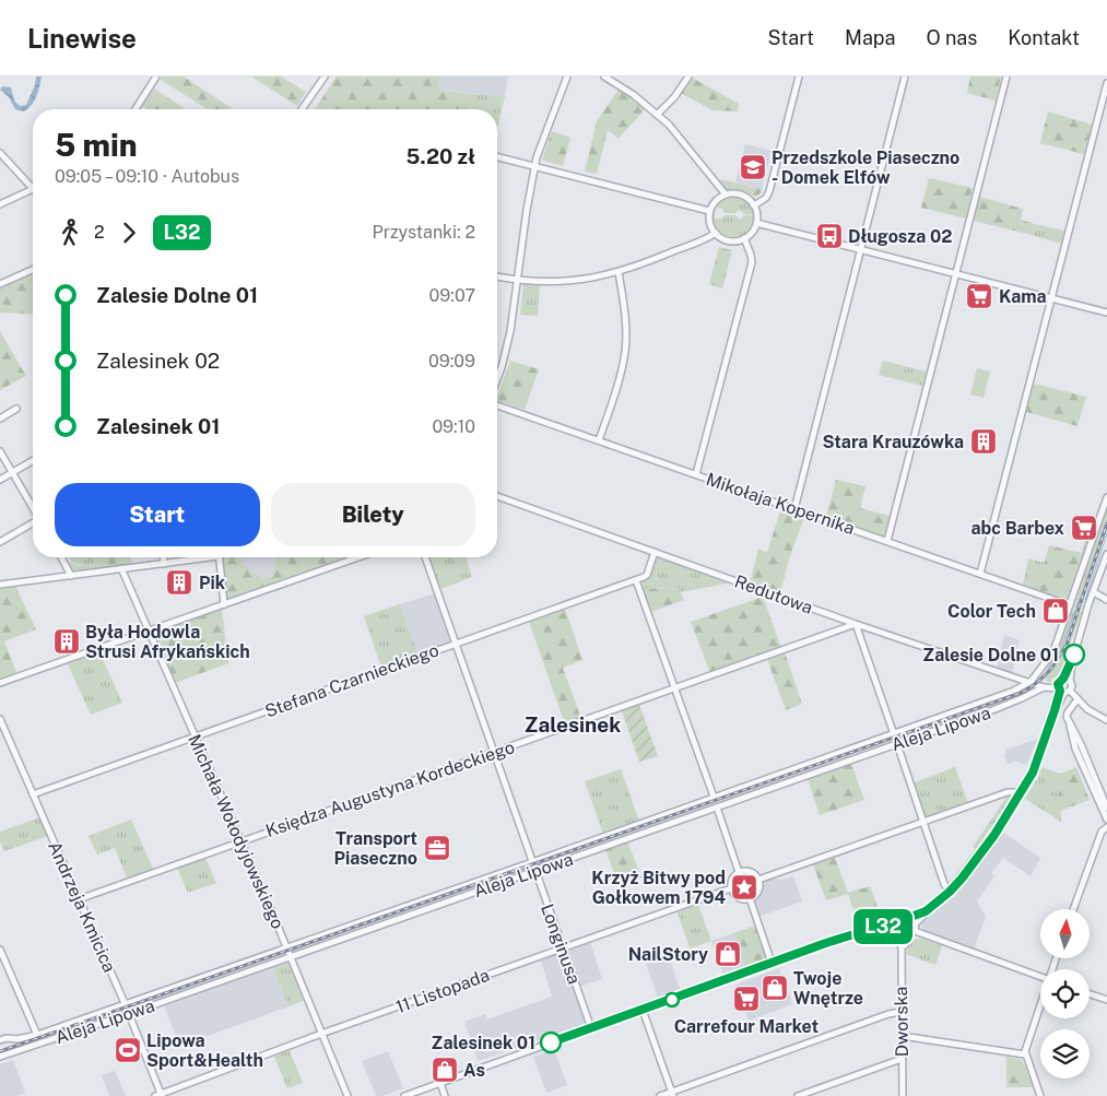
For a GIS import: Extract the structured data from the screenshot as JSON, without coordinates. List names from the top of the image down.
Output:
{
  "streets": {
    "street": [
      "Mikołaja Kopernika",
      "Redutowa",
      "Stefana Czarnieckiego",
      "Aleja Lipowa",
      "Księdza Augustyna Kordeckiego",
      "Michała Wołodyjowskiego",
      "Andrzeja Kmicica",
      "Longinusa",
      "11 Listopada",
      "Dworska"
    ]
  },
  "crossings": [
    ["Redutowa", "Aleja Lipowa"],
    ["Redutowa", "Księdza Augustyna Kordeckiego"],
    ["Stefana Czarnieckiego", "Michała Wołodyjowskiego"],
    ["Stefana Czarnieckiego", "Andrzeja Kmicica"],
    ["Stefana Czarnieckiego", "Longinusa"],
    ["Aleja Lipowa", "Michała Wołodyjowskiego"],
    ["Aleja Lipowa", "Andrzeja Kmicica"],
    ["Aleja Lipowa", "Longinusa"],
    ["Księdza Augustyna Kordeckiego", "Michała Wołodyjowskiego"],
    ["Księdza Augustyna Kordeckiego", "Andrzeja Kmicica"],
    ["Księdza Augustyna Kordeckiego", "Longinusa"],
    ["Michała Wołodyjowskiego", "11 Listopada"],
    ["Andrzeja Kmicica", "11 Listopada"],
    ["Longinusa", "11 Listopada"]
  ],
  "districts": ["Zalesinek"],
  "places": {
    "school or university": ["Przedszkole Piaseczno - Domek Elfów"],
    "bus stop": ["Długosza 02"],
    "supermarket": ["Kama", "abc Barbex", "Carrefour Market"],
    "building": ["Stara Krauzówka", "Pik", "Była Hodowla Strusi Afrykańskich"],
    "shop": [
      "Color Tech",
      "NailStory",
      "Twoje Wnętrze",
      "As"
    ],
    "other": ["Zalesie Dolne 01", "Zalesinek 01"],
    "office": ["Transport Piaseczno"],
    "place": ["Krzyż Bitwy pod Gołkowem 1794"],
    "sports": ["Lipowa Sport&Health"]
  },
  "lines": ["bus line L32"],
  "north": "top",
  "page": {
    "header": "Linewise",
    "nav": [
      "Start",
      "Mapa",
      "O nas",
      "Kontakt"
    ],
    "on_map": "L32",
    "heading": ["5 min", "09:05 – 09:10 · Autobus", "5.20 zł"],
    "legs": ["2", "L32", "Przystanki: 2"],
    "list": [
      {
        "name": "Zalesie Dolne 01",
        "value": "09:07"
      },
      {
        "name": "Zalesinek 02",
        "value": "09:09"
      },
      {
        "name": "Zalesinek 01",
        "value": "09:10"
      }
    ],
    "buttons": ["Start", "Bilety"]
  }
}
